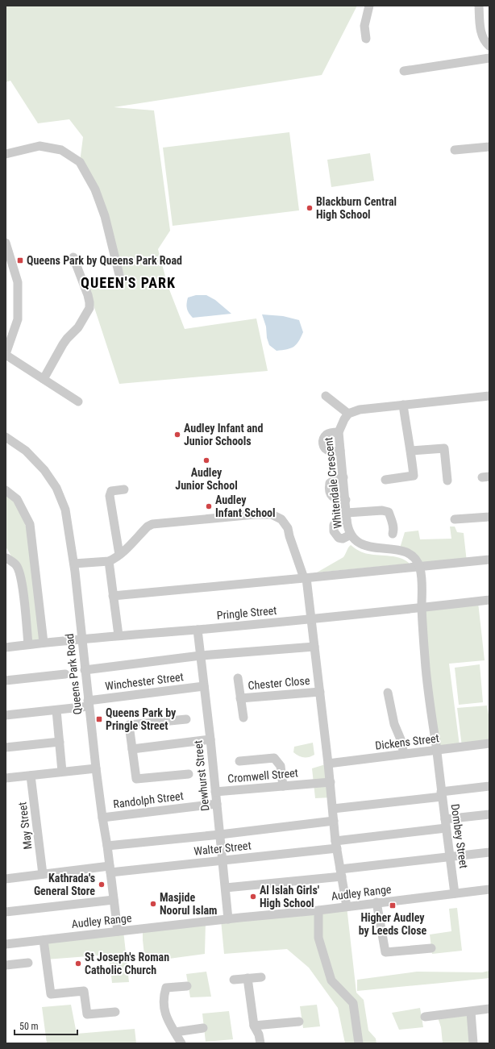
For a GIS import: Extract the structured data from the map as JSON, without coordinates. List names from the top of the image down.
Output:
{
  "streets": {
    "street": [
      "Whitendale Crescent",
      "Pringle Street",
      "Queens Park Road",
      "Winchester Street",
      "Chester Close",
      "Dickens Street",
      "Dewhurst Street",
      "Cromwell Street",
      "Randolph Street",
      "May Street",
      "Dombey Street",
      "Walter Street",
      "Audley Range"
    ]
  },
  "crossings": [
    ["Whitendale Crescent", "Pringle Street"],
    ["Whitendale Crescent", "Dombey Street"],
    ["Pringle Street", "Queens Park Road"],
    ["Pringle Street", "Chester Close"],
    ["Pringle Street", "Dewhurst Street"],
    ["Pringle Street", "Dombey Street"],
    ["Queens Park Road", "Winchester Street"],
    ["Queens Park Road", "Randolph Street"],
    ["Queens Park Road", "Walter Street"],
    ["Queens Park Road", "Audley Range"],
    ["Winchester Street", "Dewhurst Street"],
    ["Chester Close", "Dickens Street"],
    ["Chester Close", "Cromwell Street"],
    ["Chester Close", "Walter Street"],
    ["Chester Close", "Audley Range"],
    ["Dickens Street", "Dombey Street"],
    ["Dewhurst Street", "Cromwell Street"],
    ["Dewhurst Street", "Randolph Street"],
    ["Dewhurst Street", "Walter Street"],
    ["Dewhurst Street", "Audley Range"],
    ["May Street", "Walter Street"],
    ["Dombey Street", "Walter Street"],
    ["Dombey Street", "Audley Range"]
  ],
  "districts": ["QUEEN'S PARK"],
  "places": {
    "other": [
      "Blackburn Central High School",
      "Audley Infant and Junior Schools",
      "Audley Junior School",
      "Audley Infant School",
      "Kathrada's General Store",
      "Al Islah Girls' High School",
      "Masjide Noorul Islam",
      "St Joseph's Roman Catholic Church"
    ],
    "transit": ["Queens Park by Queens Park Road", "Queens Park by Pringle Street", "Higher Audley by Leeds Close"]
  },
  "scale_bar": "50 m"
}
